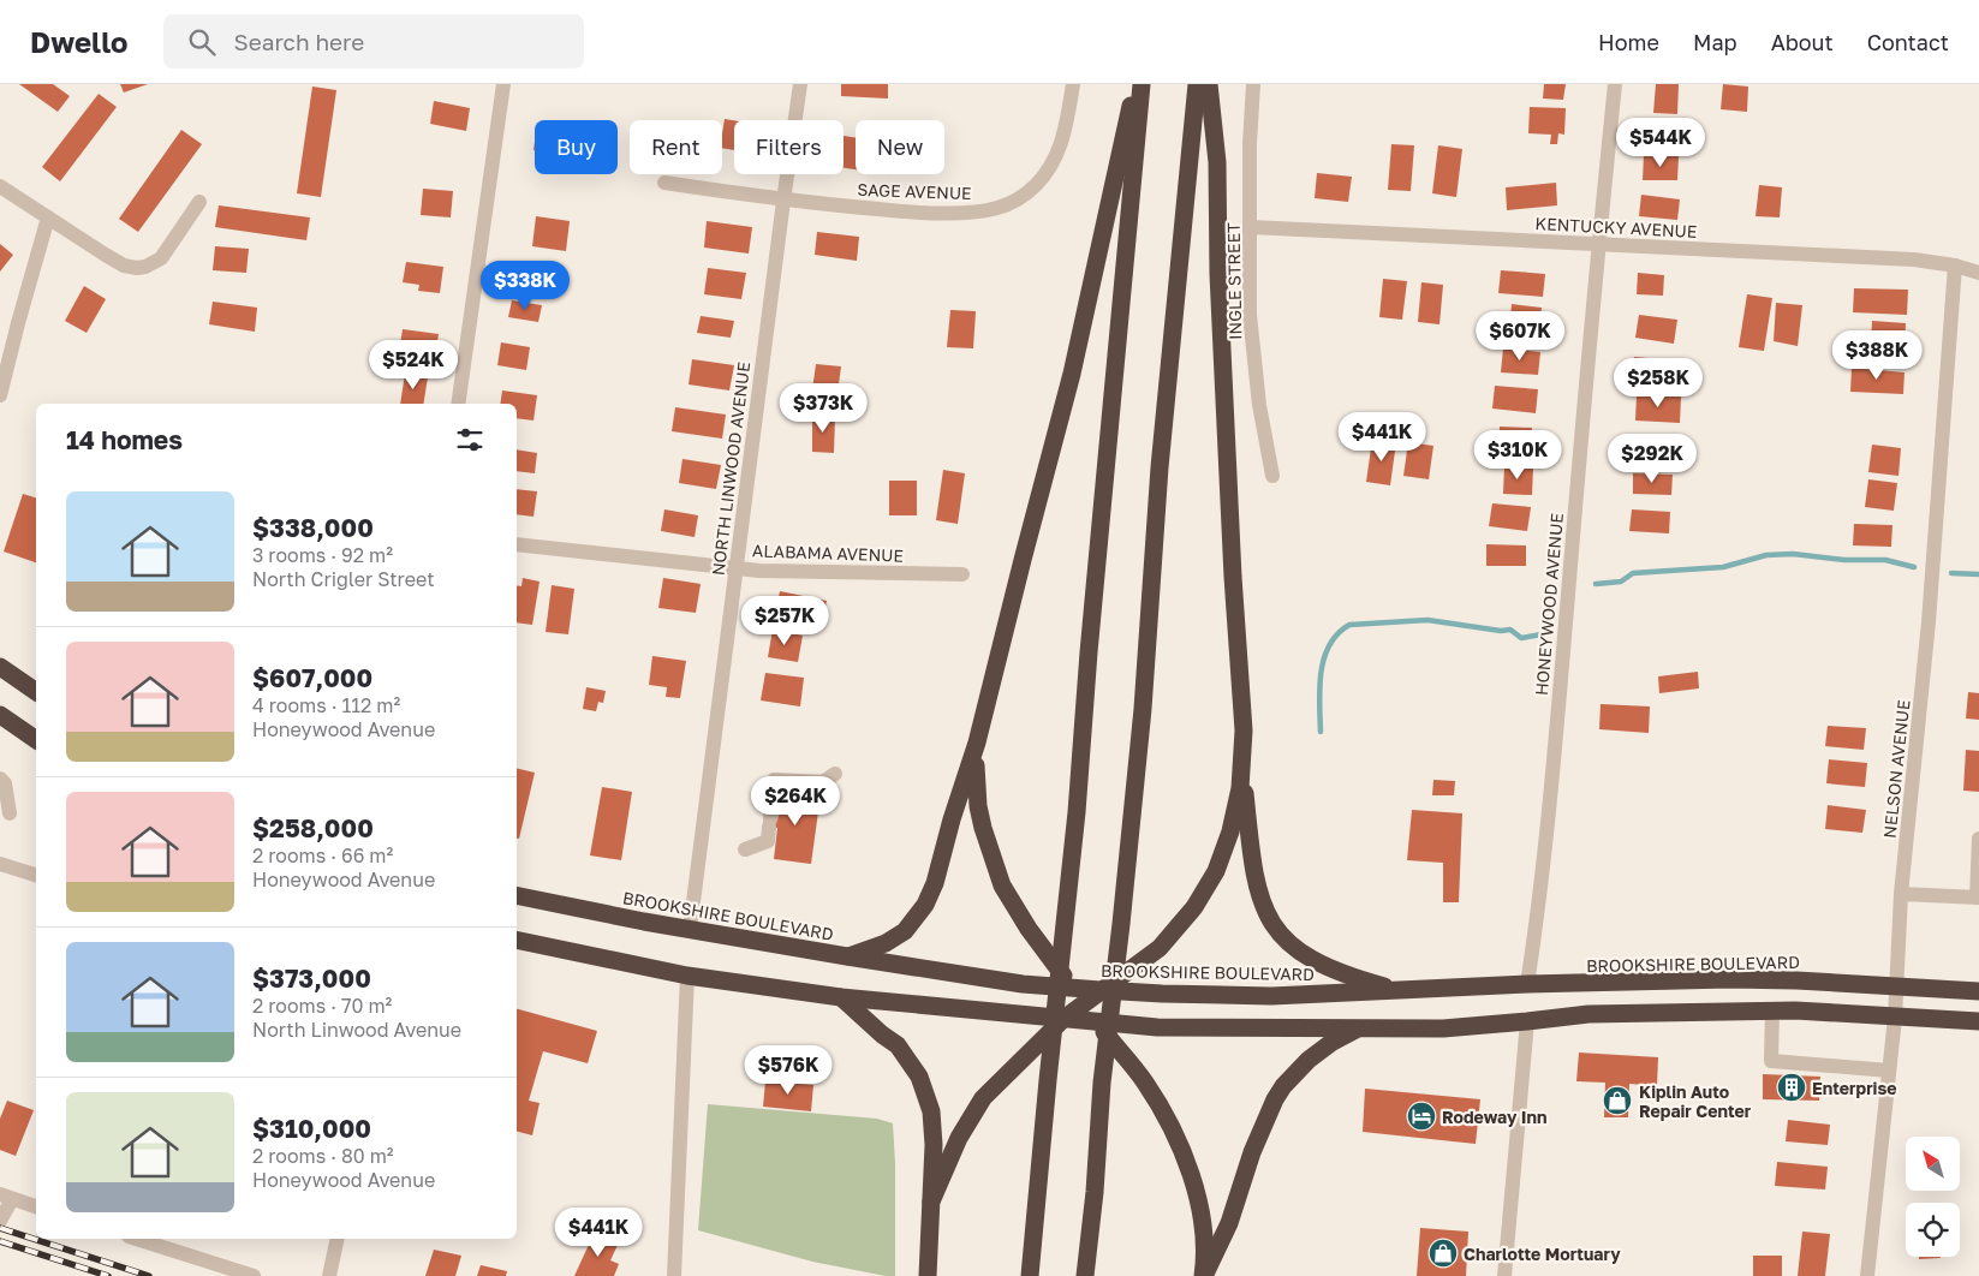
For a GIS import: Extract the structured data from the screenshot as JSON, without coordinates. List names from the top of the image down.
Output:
{
  "streets": {
    "highway": ["BROOKSHIRE BOULEVARD"],
    "street": [
      "SAGE AVENUE",
      "KENTUCKY AVENUE",
      "INGLE STREET",
      "NORTH LINWOOD AVENUE",
      "ALABAMA AVENUE",
      "HONEYWOOD AVENUE",
      "NELSON AVENUE"
    ]
  },
  "crossings": [
    ["SAGE AVENUE", "NORTH LINWOOD AVENUE"],
    ["KENTUCKY AVENUE", "INGLE STREET"],
    ["KENTUCKY AVENUE", "HONEYWOOD AVENUE"],
    ["KENTUCKY AVENUE", "NELSON AVENUE"],
    ["NORTH LINWOOD AVENUE", "ALABAMA AVENUE"],
    ["NORTH LINWOOD AVENUE", "BROOKSHIRE BOULEVARD"],
    ["HONEYWOOD AVENUE", "BROOKSHIRE BOULEVARD"],
    ["NELSON AVENUE", "BROOKSHIRE BOULEVARD"]
  ],
  "places": {
    "building": ["Enterprise"],
    "shop": ["Kiplin Auto Repair Center", "Charlotte Mortuary"],
    "hotel": ["Rodeway Inn"]
  },
  "north": "top left",
  "page": {
    "header": "Dwello",
    "search": "Search here",
    "nav": [
      "Home",
      "Map",
      "About",
      "Contact"
    ],
    "price": [
      "$544K",
      "$338K",
      "$607K",
      "$388K",
      "$524K",
      "$258K",
      "$373K",
      "$441K",
      "$310K",
      "$292K",
      "$257K",
      "$264K",
      "$576K",
      "$441K"
    ],
    "chip": [
      "Buy",
      "Rent",
      "Filters",
      "New"
    ],
    "heading": "14 homes",
    "list": [
      {
        "name": "$338,000",
        "note": "3 rooms · 92 m² · North Crigler Street"
      },
      {
        "name": "$607,000",
        "note": "4 rooms · 112 m² · Honeywood Avenue"
      },
      {
        "name": "$258,000",
        "note": "2 rooms · 66 m² · Honeywood Avenue"
      },
      {
        "name": "$373,000",
        "note": "2 rooms · 70 m² · North Linwood Avenue"
      },
      {
        "name": "$310,000",
        "note": "2 rooms · 80 m² · Honeywood Avenue"
      }
    ]
  }
}
